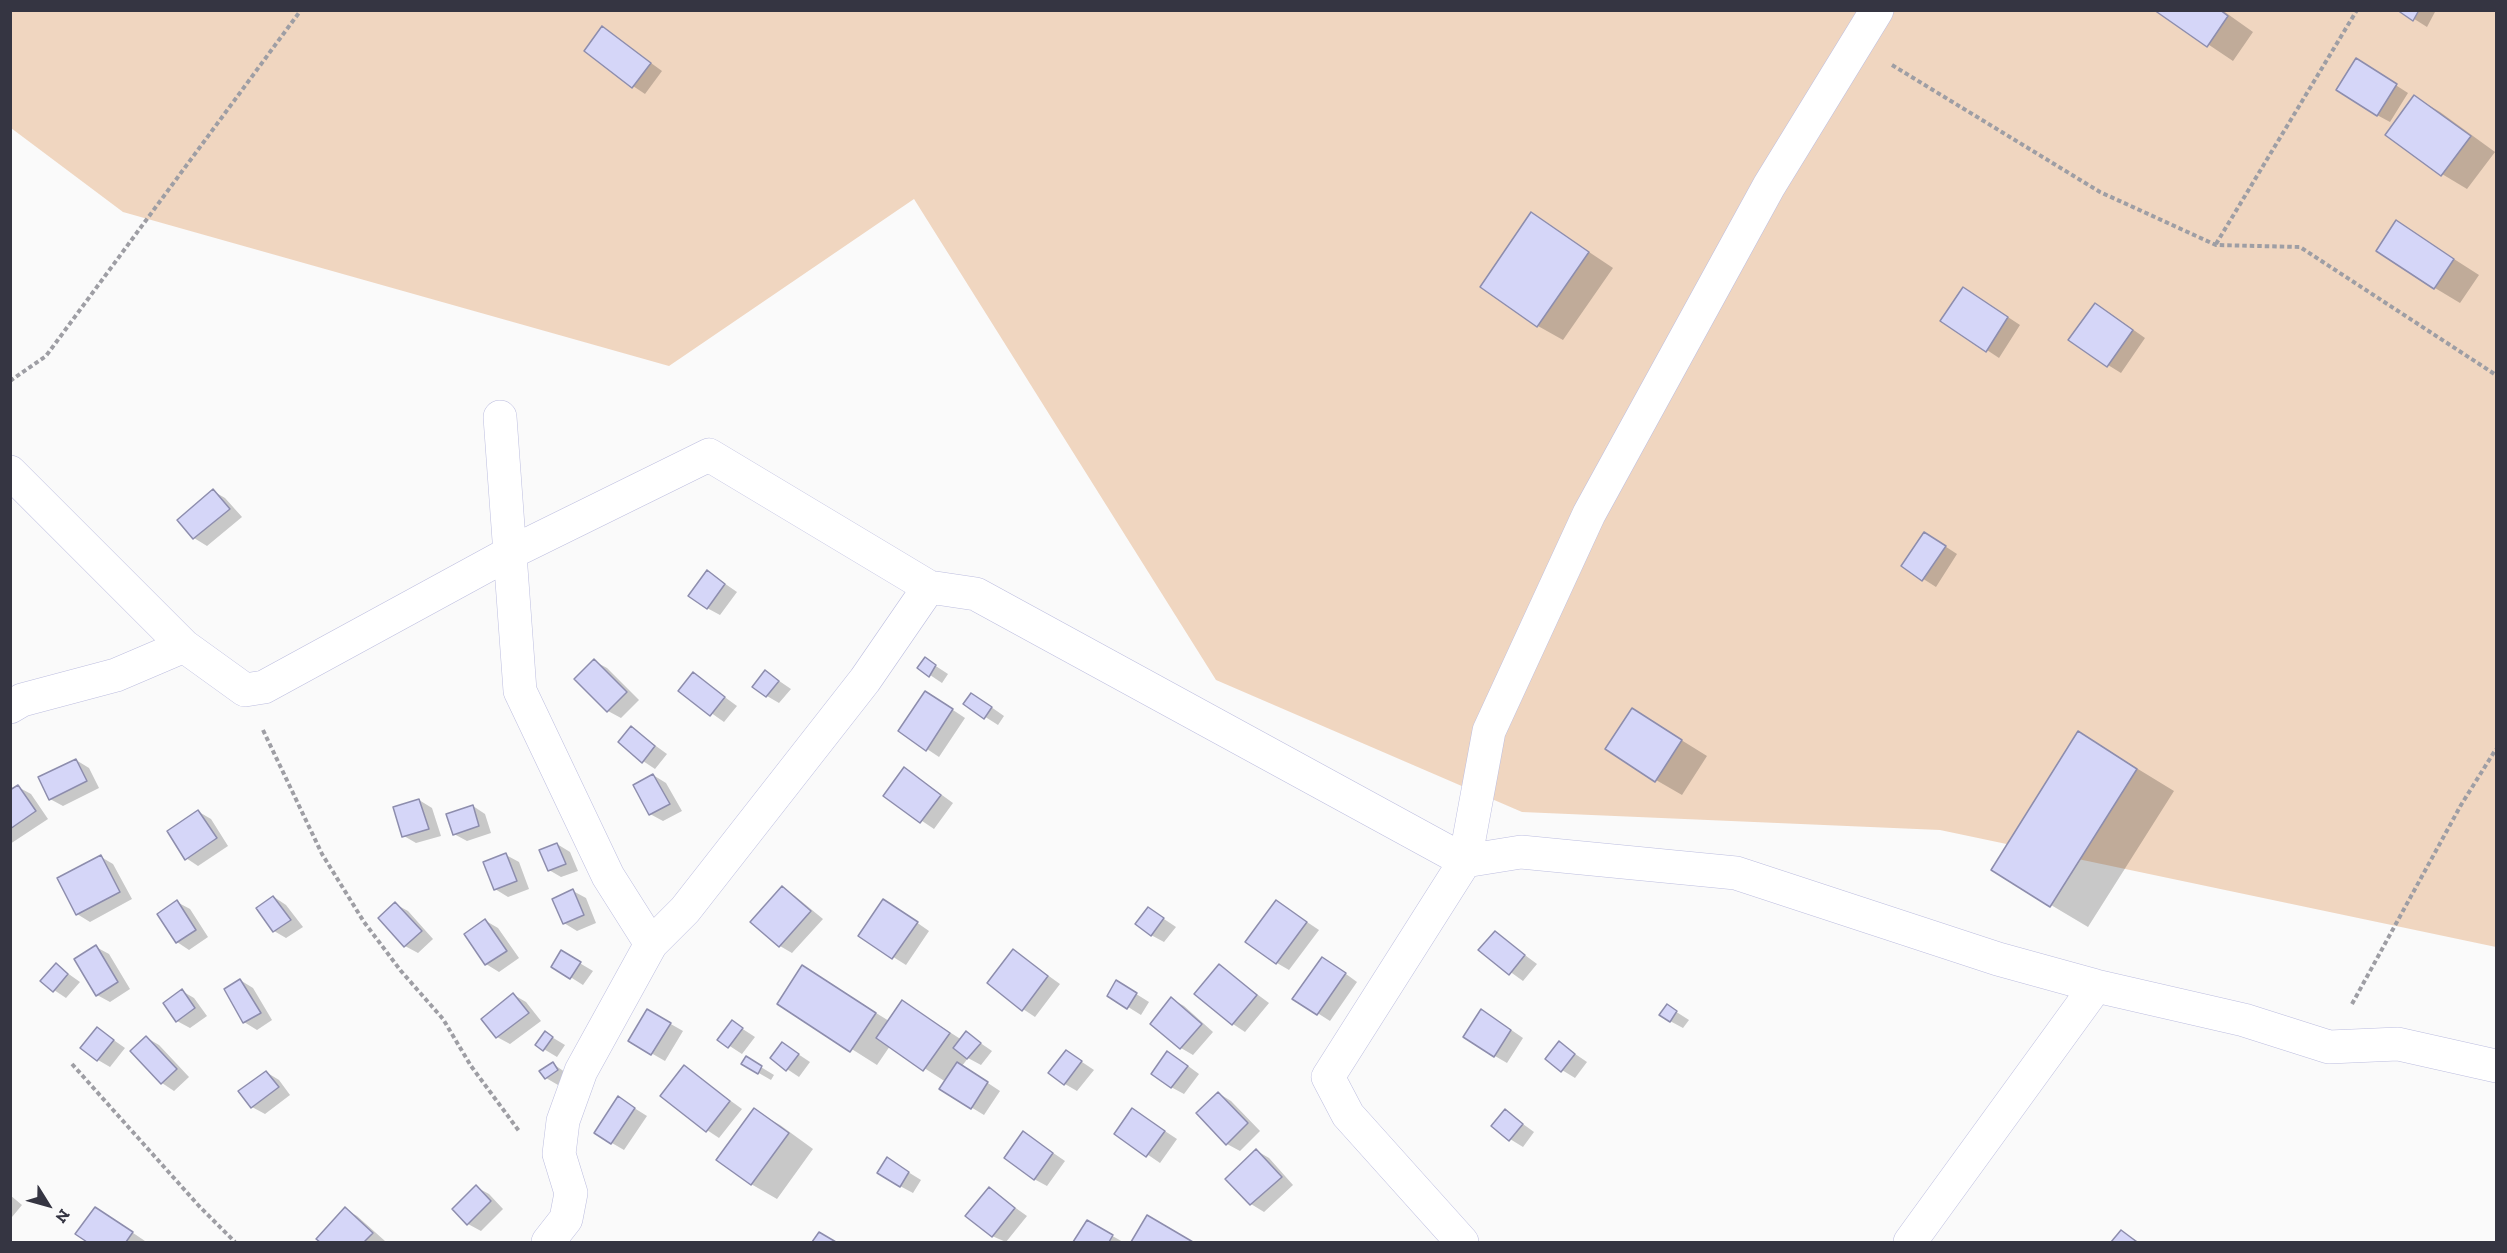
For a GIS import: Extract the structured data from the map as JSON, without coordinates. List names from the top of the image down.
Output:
{
  "north": "bottom right"
}
